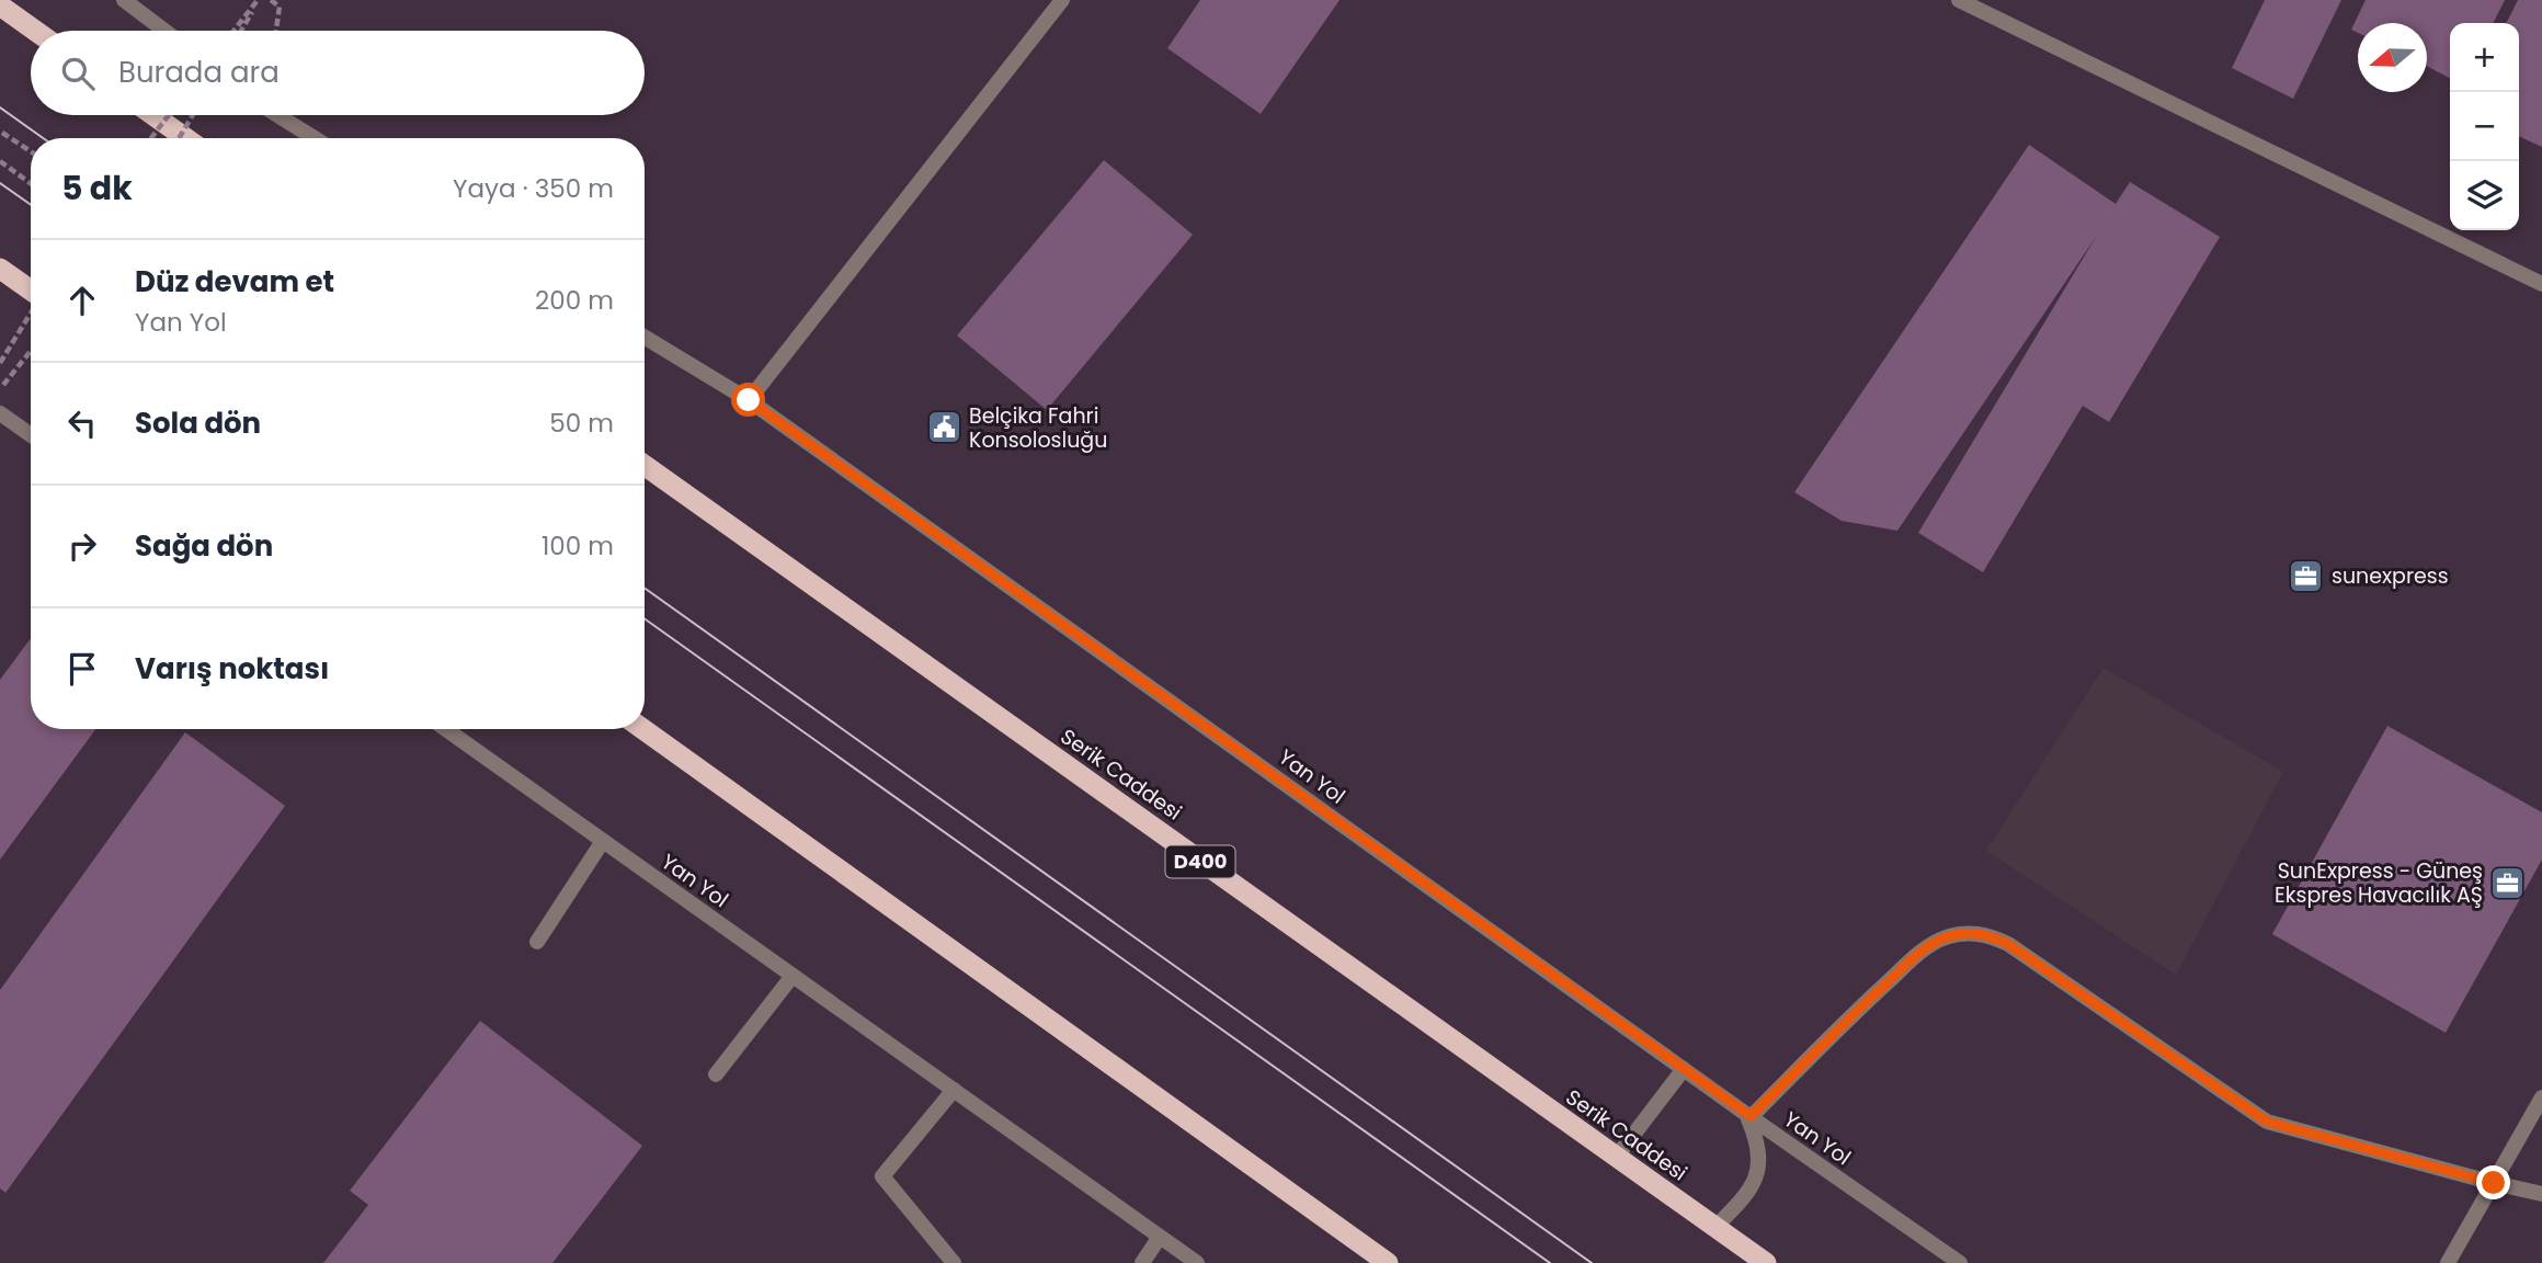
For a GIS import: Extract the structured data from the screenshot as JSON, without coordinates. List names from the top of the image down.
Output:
{
  "streets": {
    "highway": ["Serik Caddesi", "D400"],
    "street": ["Yan Yol"]
  },
  "places": {
    "public building": ["Belçika Fahri Konsolosluğu"],
    "office": ["sunexpress", "SunExpress - Güneş Ekspres Havacılık AŞ"]
  },
  "north": "left",
  "page": {
    "map_buttons": ["+", "−"],
    "search": "Burada ara",
    "heading": ["5 dk", "Yaya · 350 m"],
    "list": [
      ["Düz devam et", "Yan Yol", "200 m"],
      ["Sola dön", "50 m"],
      ["Sağa dön", "100 m"],
      "Varış noktası"
    ]
  }
}
